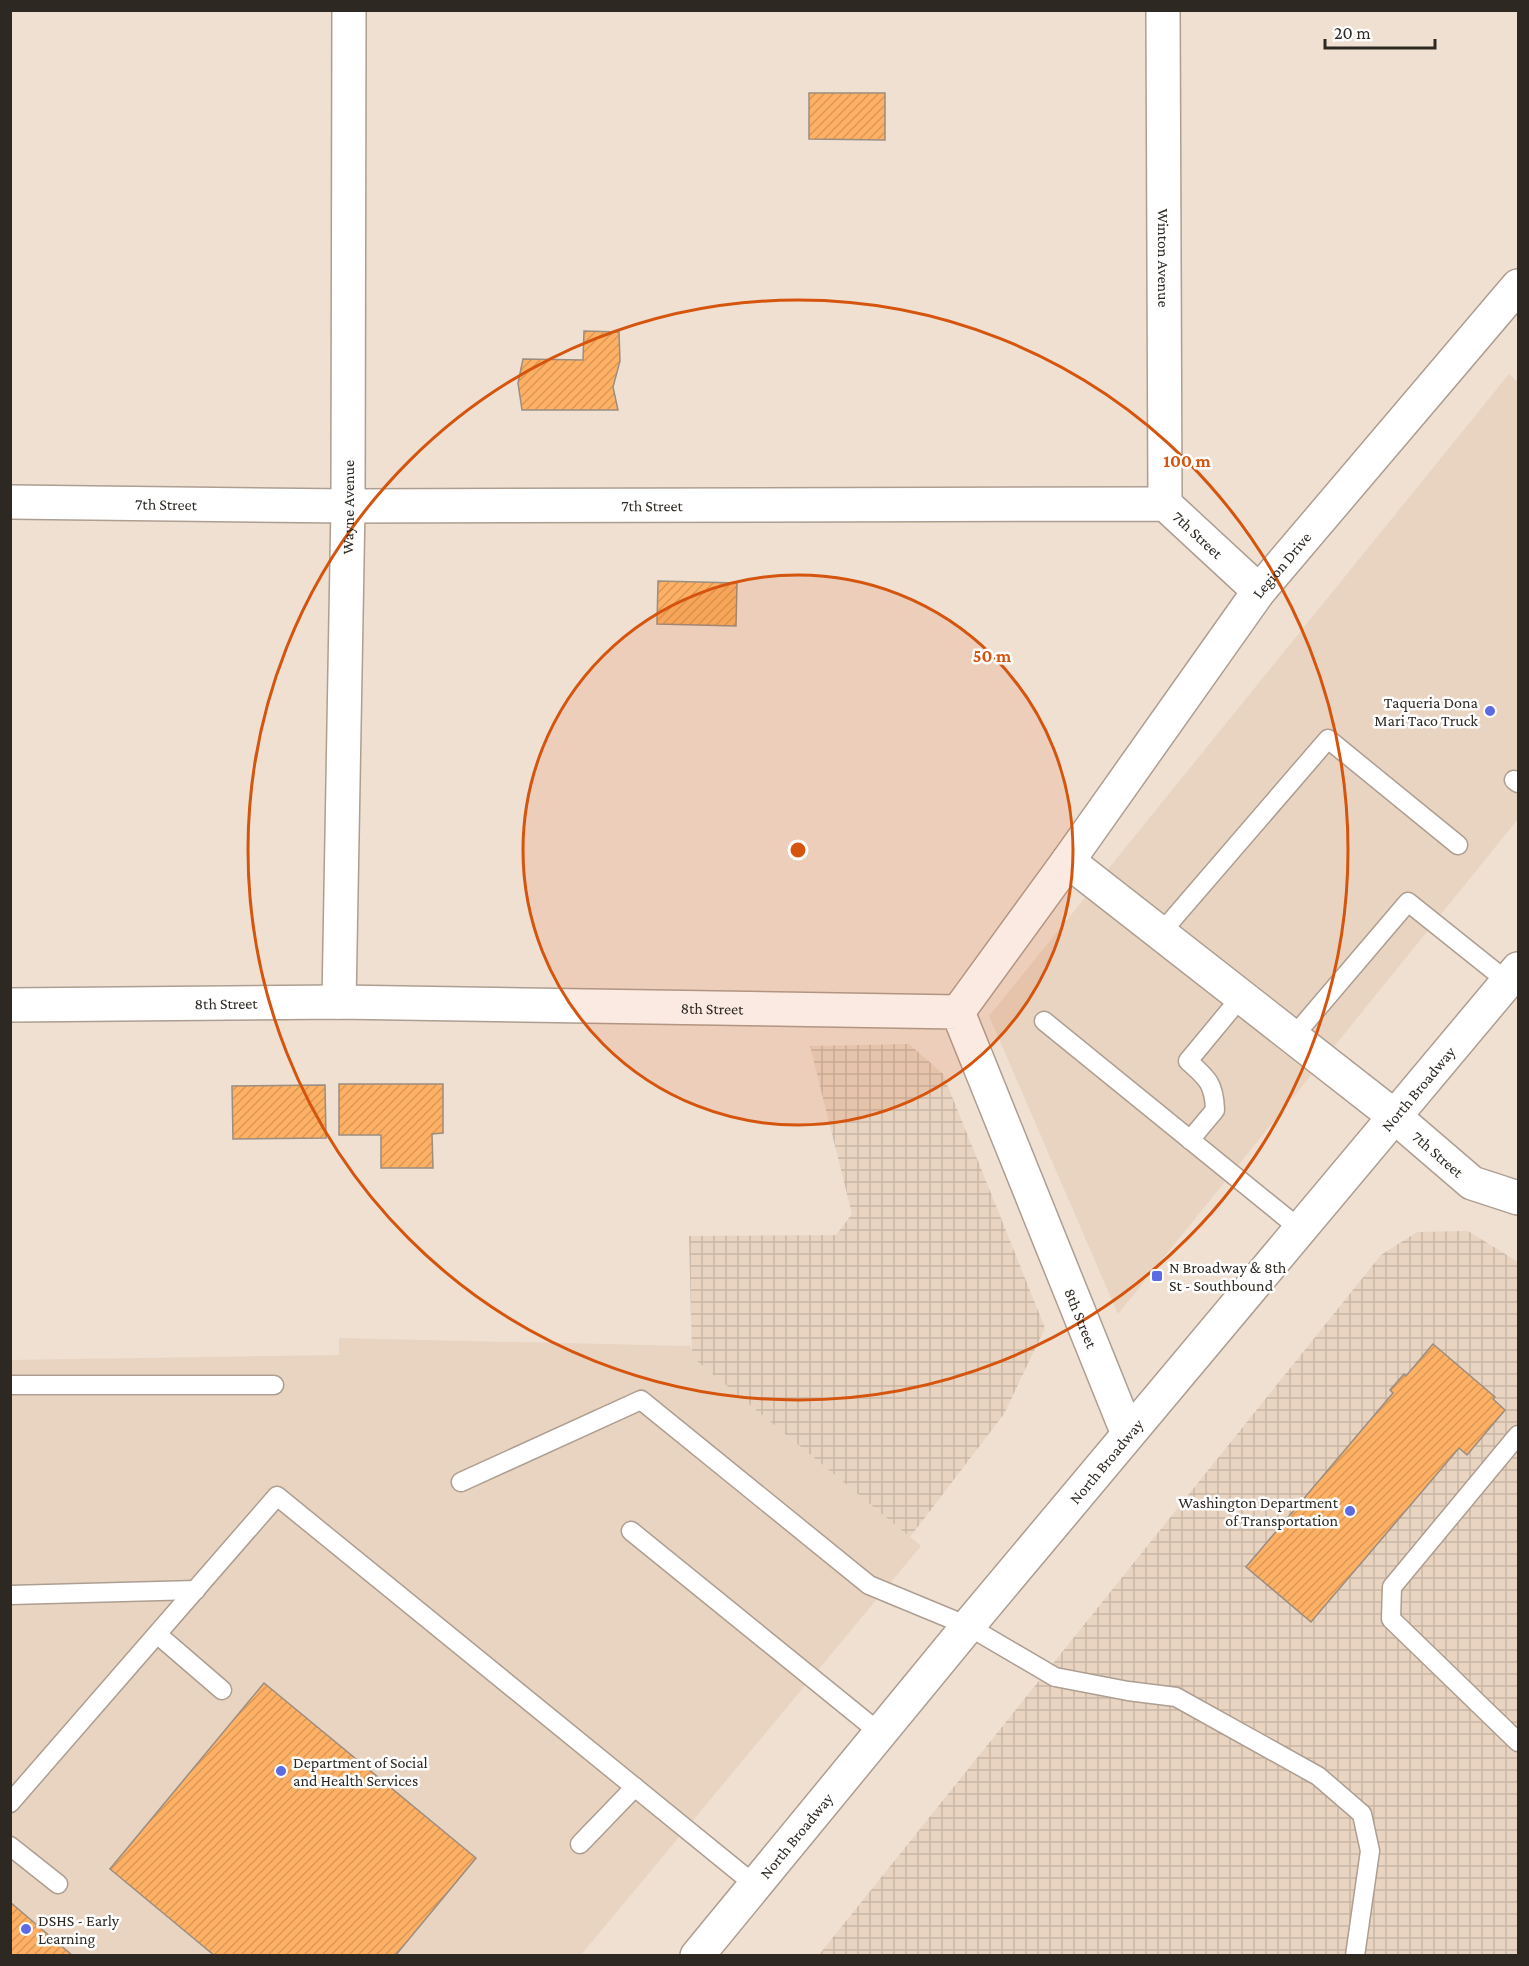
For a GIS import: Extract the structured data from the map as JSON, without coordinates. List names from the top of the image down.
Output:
{
  "streets": {
    "street": [
      "Winton Avenue",
      "7th Street",
      "Wayne Avenue",
      "Legion Drive",
      "8th Street",
      "North Broadway"
    ]
  },
  "crossings": [
    ["Winton Avenue", "7th Street"],
    ["7th Street", "Wayne Avenue"],
    ["7th Street", "Legion Drive"],
    ["7th Street", "North Broadway"],
    ["Wayne Avenue", "8th Street"],
    ["Legion Drive", "8th Street"],
    ["8th Street", "North Broadway"]
  ],
  "places": {
    "other": [
      "Taqueria Dona Mari Taco Truck",
      "Washington Department of Transportation",
      "Department of Social and Health Services",
      "DSHS - Early Learning"
    ],
    "transit": ["N Broadway & 8th St - Southbound"]
  },
  "scale_bar": "20 m",
  "rings": ["100 m", "50 m"]
}
